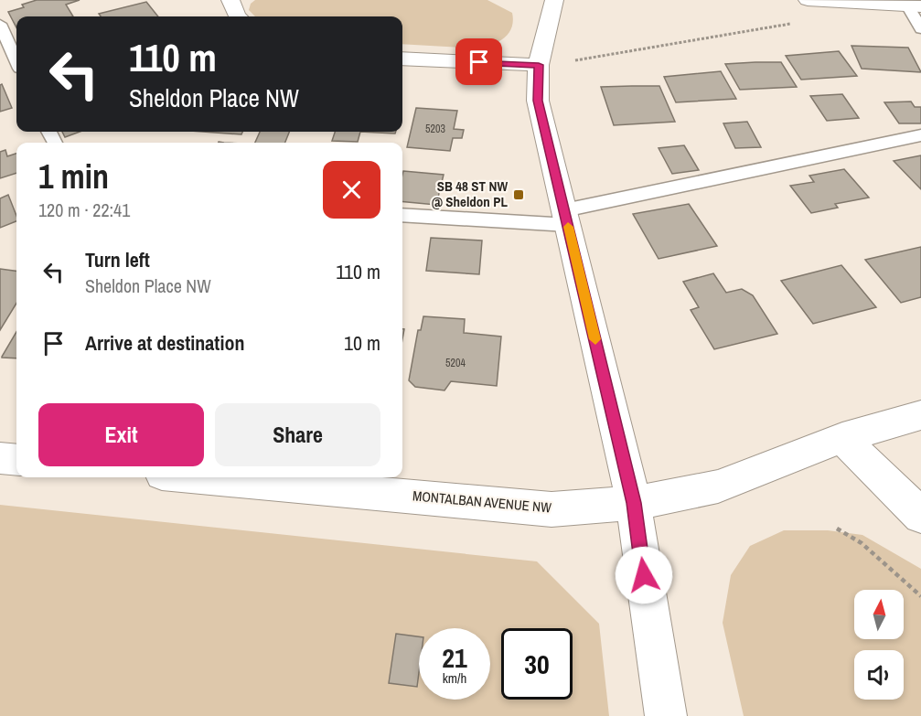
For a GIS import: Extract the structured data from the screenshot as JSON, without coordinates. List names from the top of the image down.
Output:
{
  "streets": {
    "street": ["MONTALBAN AVENUE NW"]
  },
  "places": {
    "transit": ["SB 48 ST NW @ Sheldon PL"]
  },
  "house_numbers": ["5203", "5204"],
  "north": "top",
  "page": {
    "turn": ["110 m", "Sheldon Place NW"],
    "heading": ["1 min", "120 m · 22:41"],
    "list": [
      {
        "name": "Turn left",
        "note": "Sheldon Place NW",
        "value": "110 m"
      },
      {
        "name": "Arrive at destination",
        "value": "10 m"
      }
    ],
    "buttons": ["Exit", "Share"],
    "speed": "21 km/h",
    "limit": "30"
  }
}
